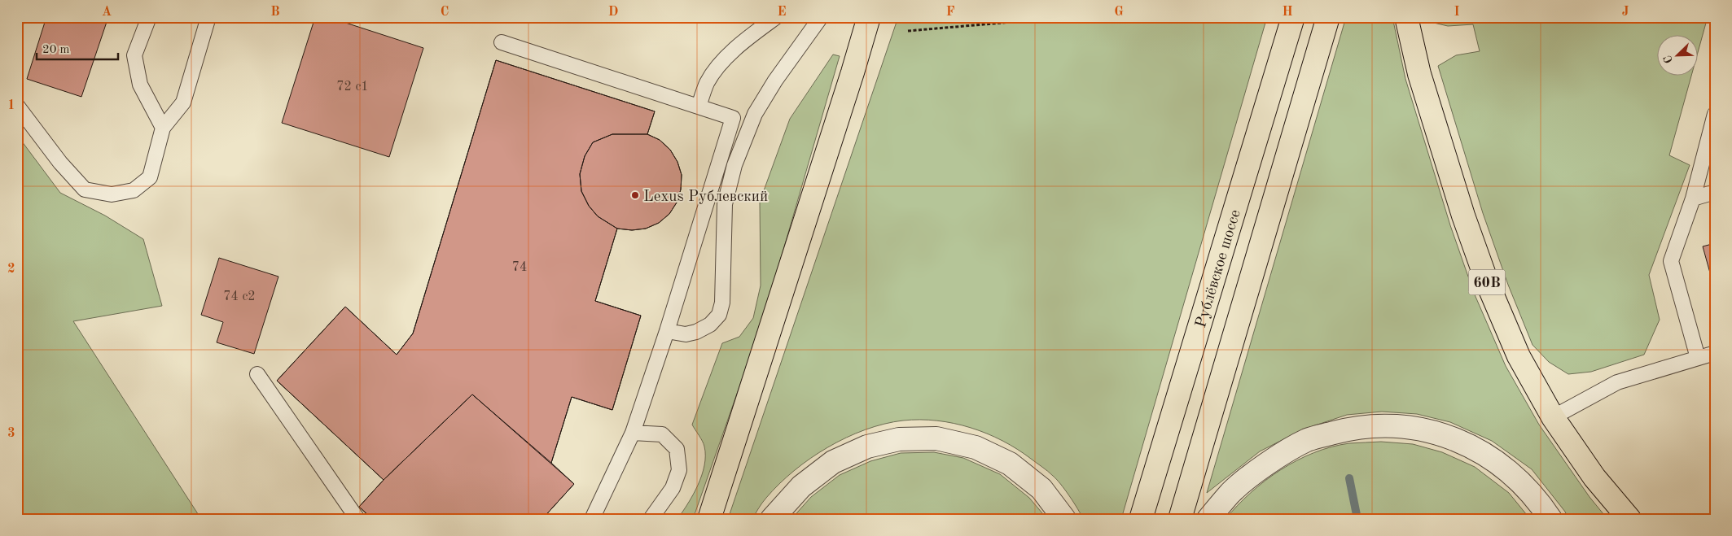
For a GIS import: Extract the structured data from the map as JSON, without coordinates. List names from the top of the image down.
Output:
{
  "streets": {
    "main road": ["Рублёвское шоссе", "60B"]
  },
  "places": ["Lexus Рублевский"],
  "house_numbers": ["72 с1", "74", "74 с2"],
  "scale_bar": "20 m",
  "north": "bottom left",
  "grid": {
    "columns": [
      "A",
      "B",
      "C",
      "D",
      "E",
      "F",
      "G",
      "H",
      "I",
      "J"
    ],
    "rows": ["1", "2", "3"]
  }
}
